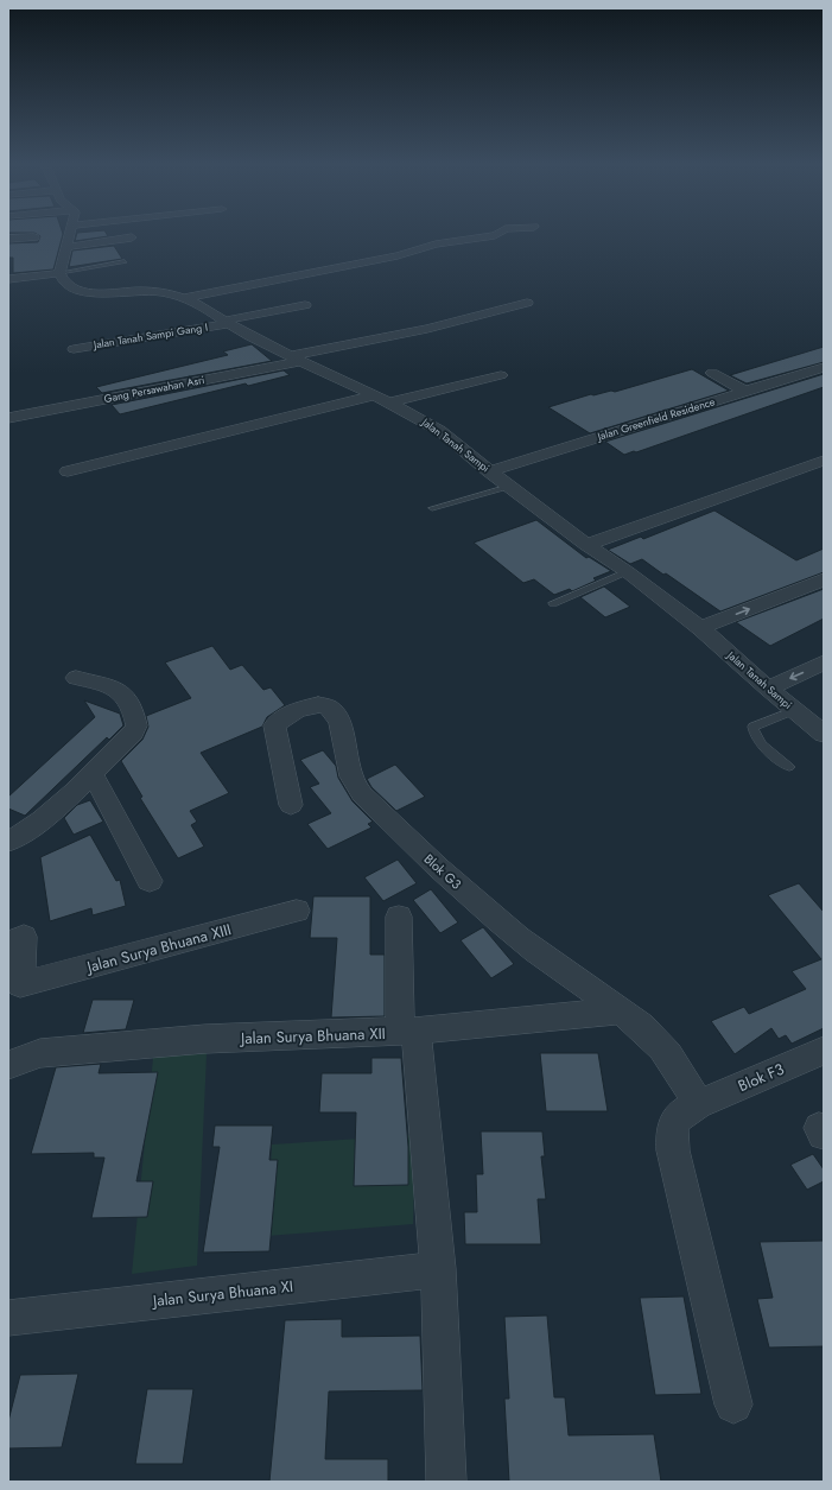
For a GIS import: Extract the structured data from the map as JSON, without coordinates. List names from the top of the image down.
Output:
{
  "streets": {
    "street": [
      "Jalan Tanah Sampi Gang I",
      "Gang Persawahan Asri",
      "Jalan Greenfield Residence",
      "Jalan Tanah Sampi",
      "Blok G3",
      "Jalan Surya Bhuana XIII",
      "Jalan Surya Bhuana XII",
      "Blok F3",
      "Jalan Surya Bhuana XI"
    ]
  },
  "crossings": [
    ["Jalan Tanah Sampi Gang I", "Jalan Tanah Sampi"],
    ["Gang Persawahan Asri", "Jalan Tanah Sampi"],
    ["Jalan Greenfield Residence", "Jalan Tanah Sampi"],
    ["Blok G3", "Jalan Surya Bhuana XII"],
    ["Blok G3", "Blok F3"]
  ]
}
